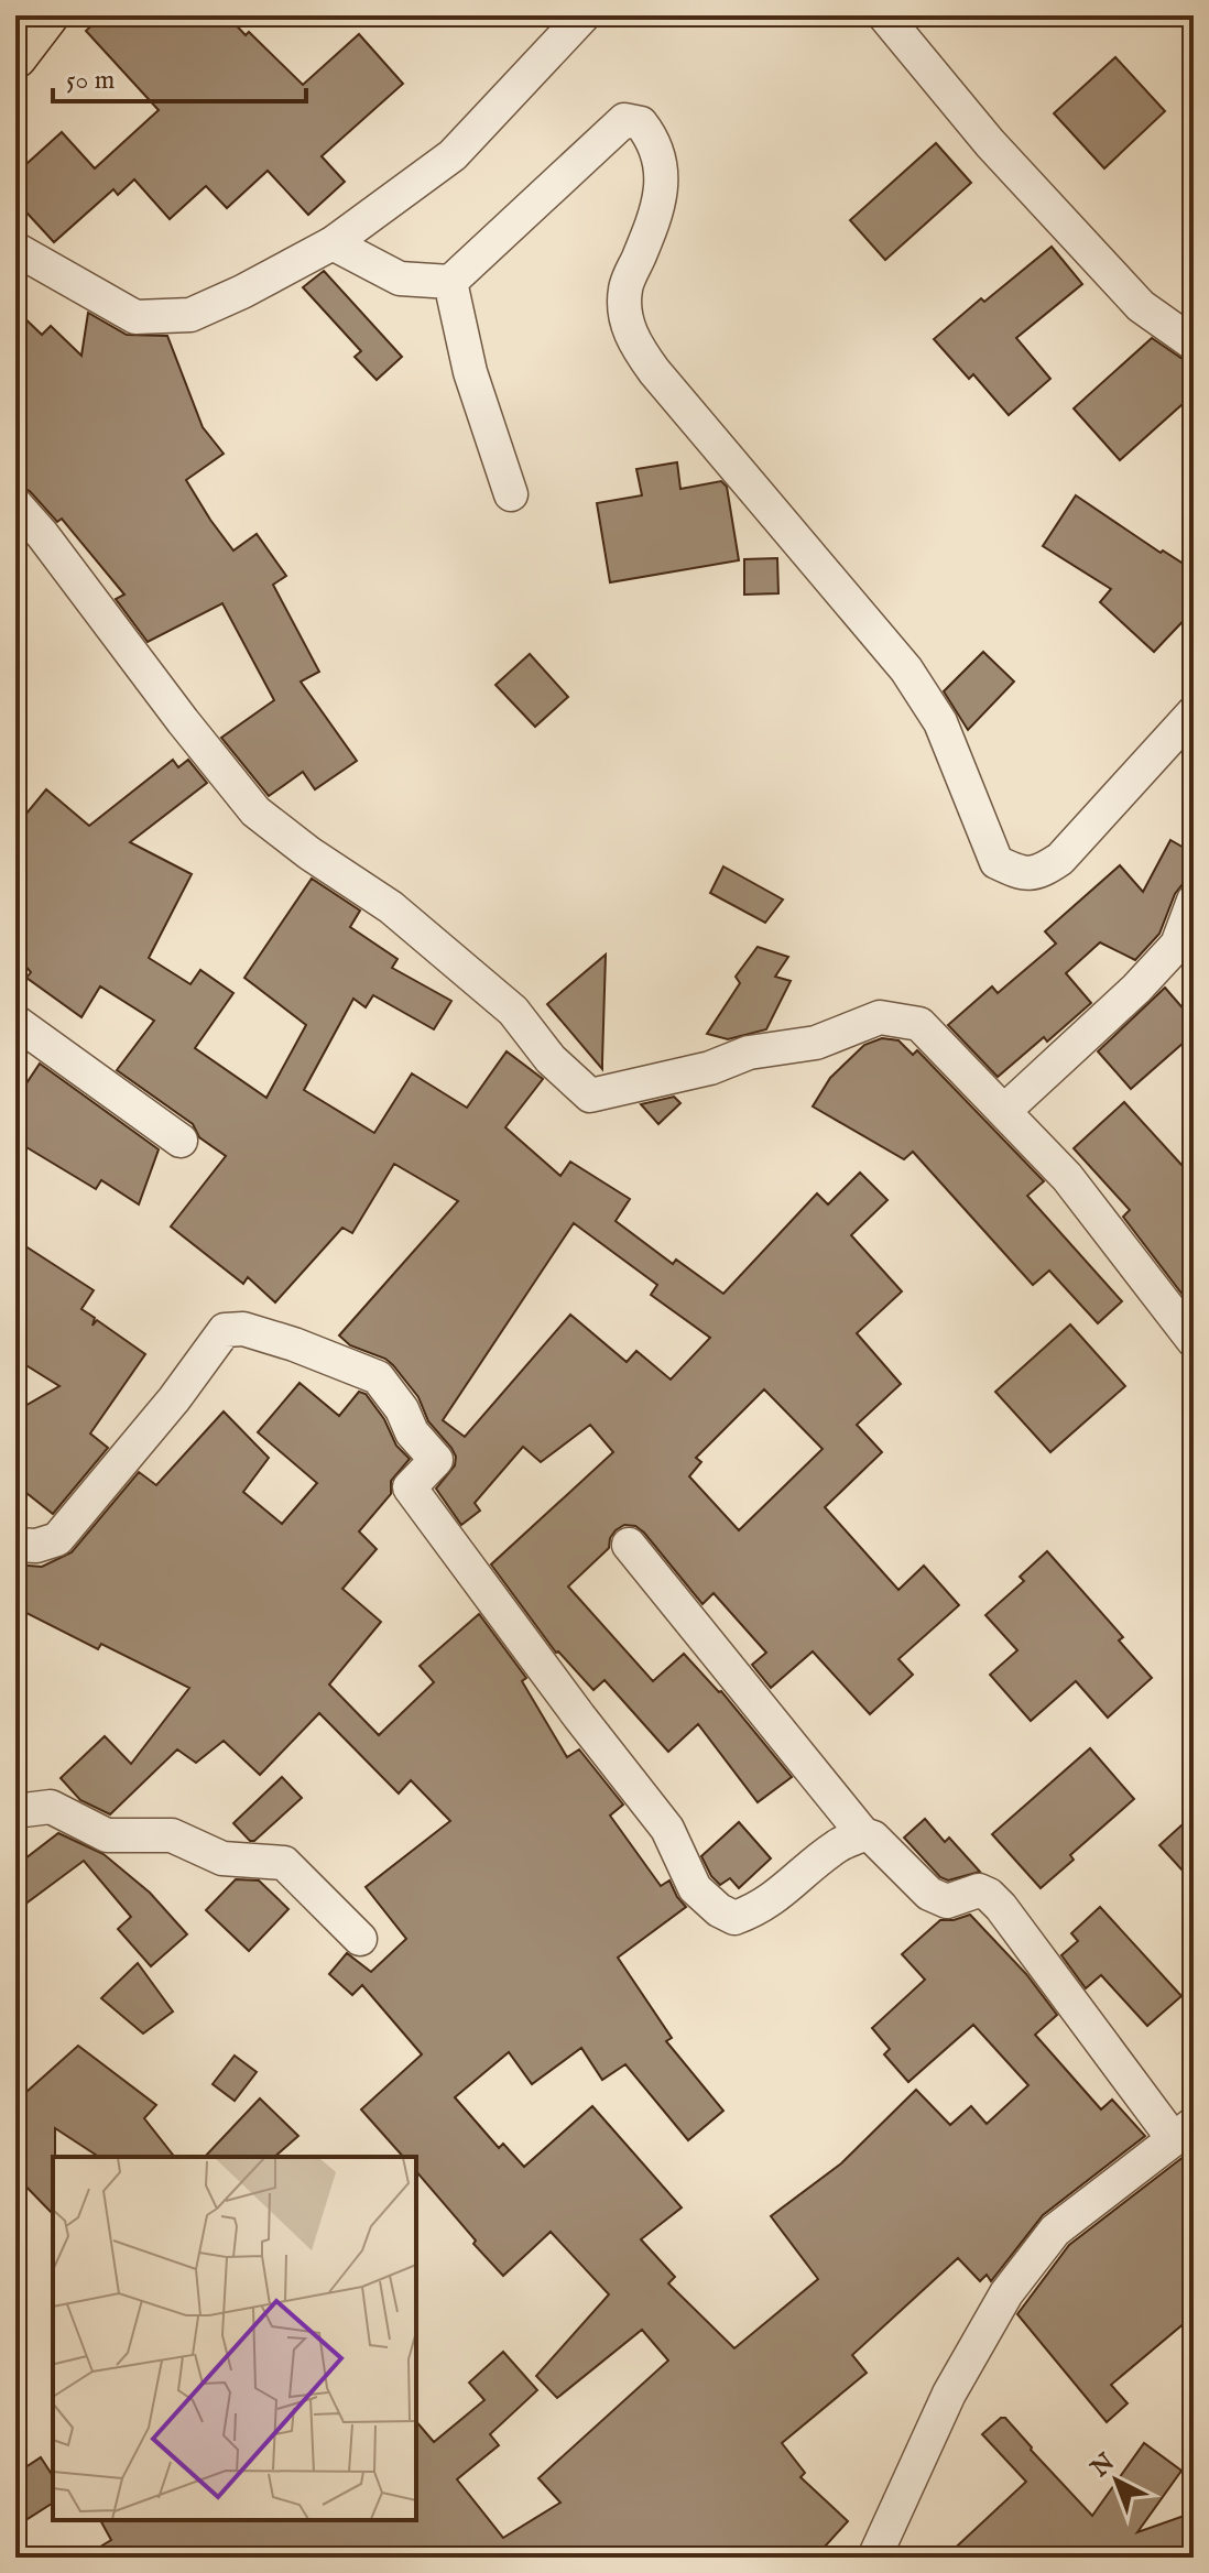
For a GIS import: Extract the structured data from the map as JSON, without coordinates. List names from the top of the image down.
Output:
{
  "scale_bar": "50 m",
  "north": "top left"
}
